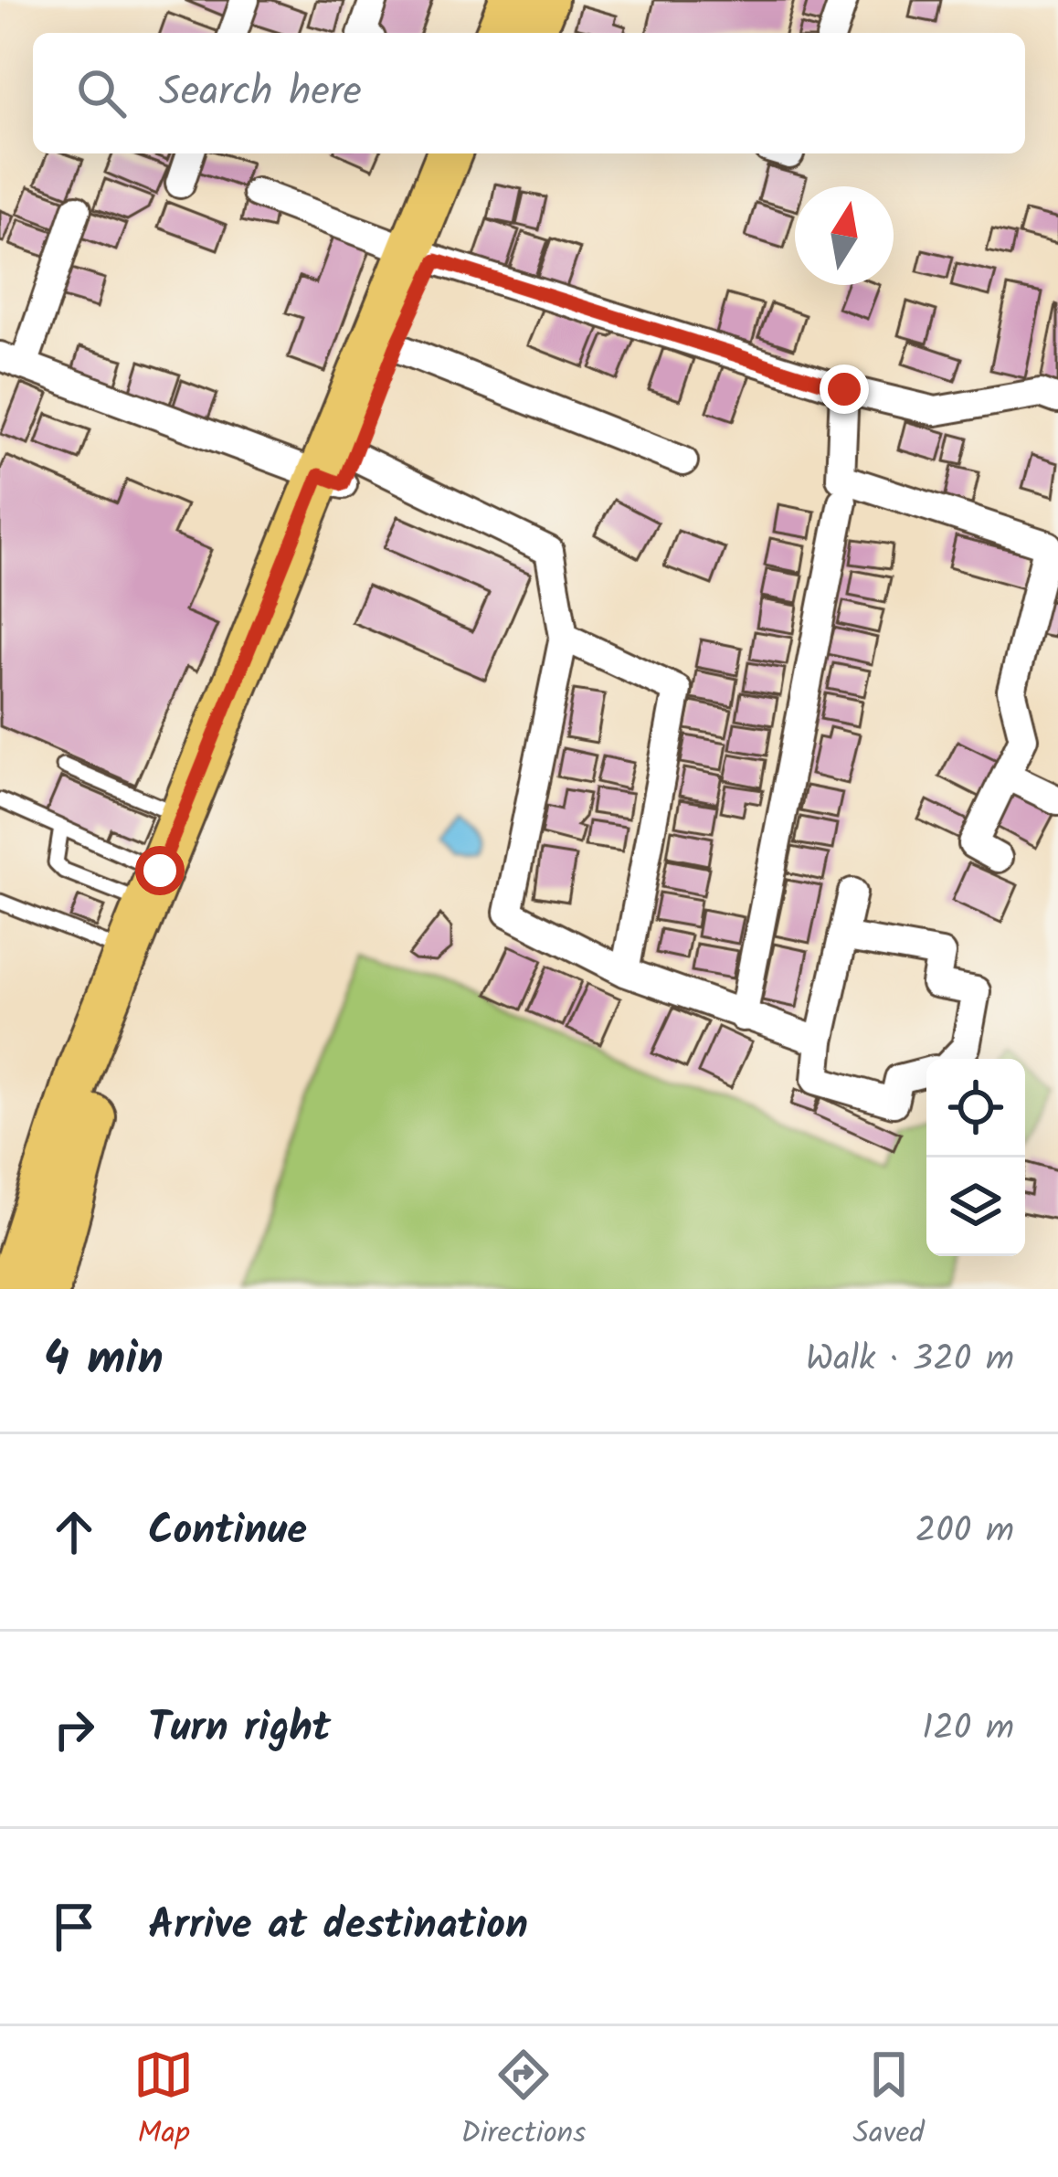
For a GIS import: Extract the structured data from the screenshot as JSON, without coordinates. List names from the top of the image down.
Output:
{
  "north": "top",
  "page": {
    "search": "Search here",
    "heading": ["4 min", "Walk · 320 m"],
    "list": [
      ["Continue", "200 m"],
      ["Turn right", "120 m"],
      "Arrive at destination"
    ],
    "nav": ["Map", "Directions", "Saved"]
  }
}
